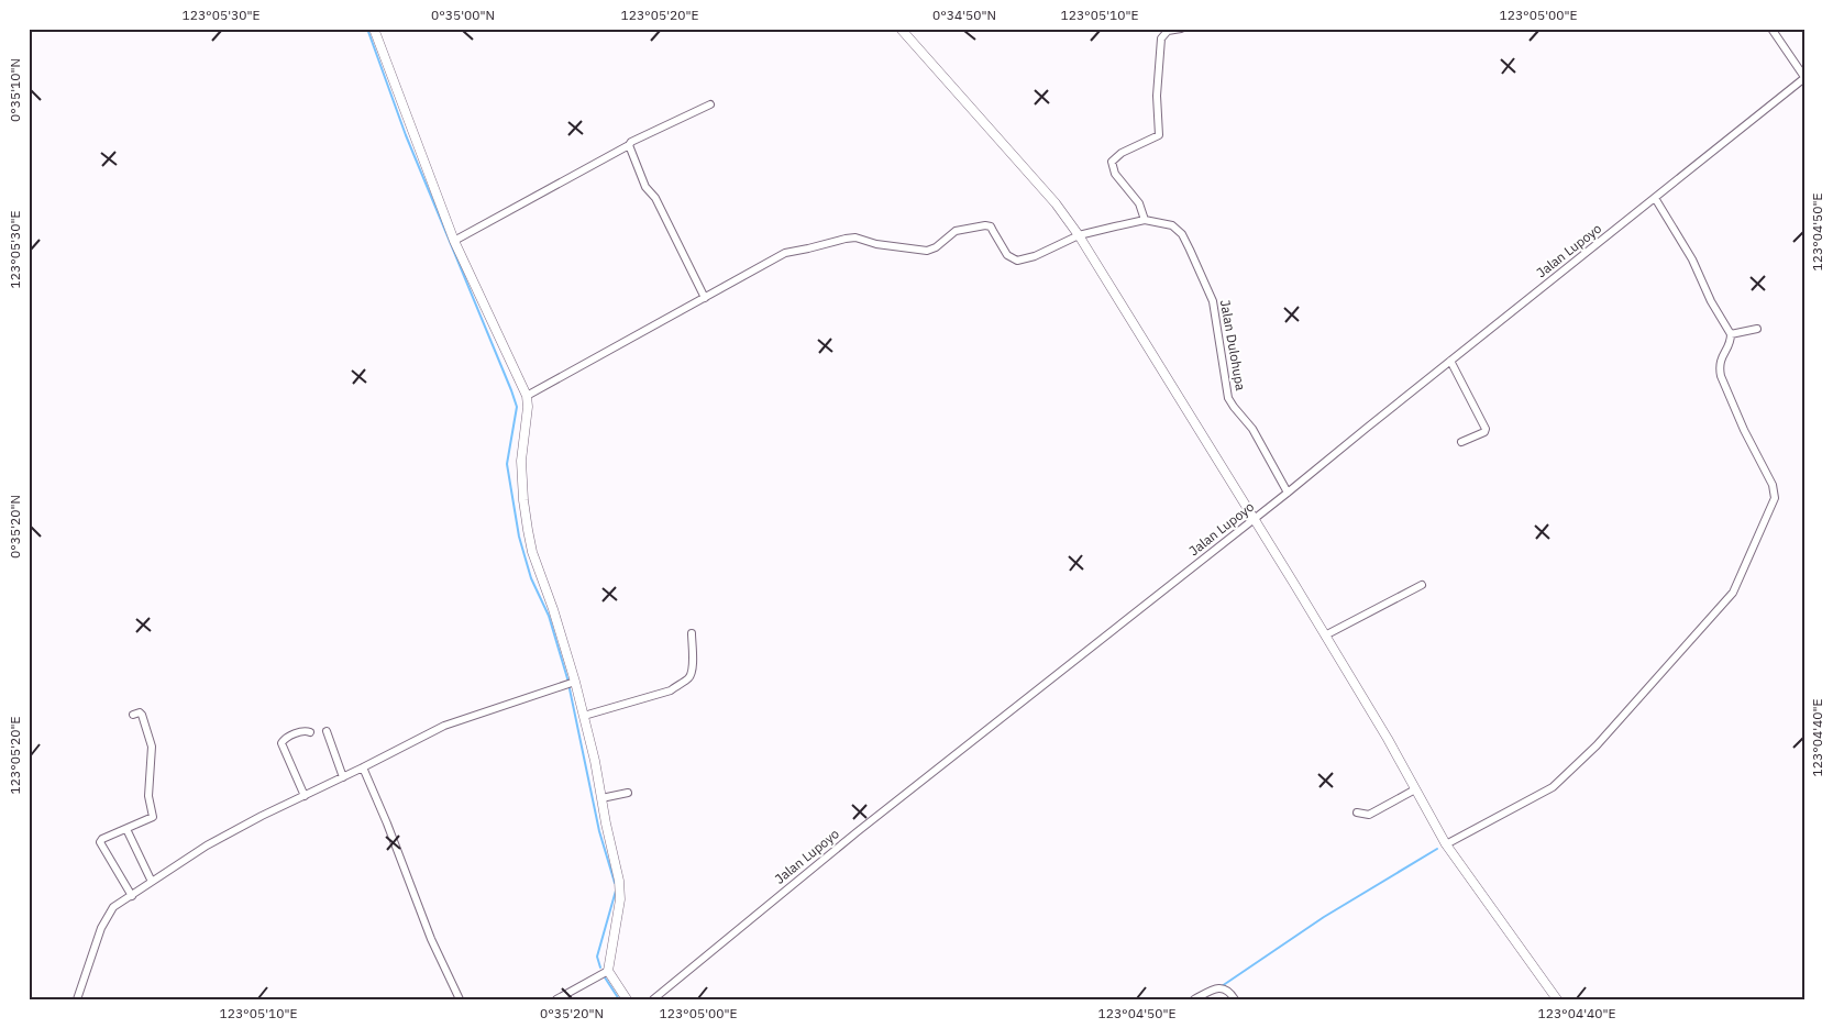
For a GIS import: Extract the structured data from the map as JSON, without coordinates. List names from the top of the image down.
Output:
{
  "streets": {
    "street": ["Jalan Lupoyo", "Jalan Dulohupa"]
  },
  "crossings": [
    ["Jalan Lupoyo", "Jalan Dulohupa"]
  ],
  "coordinates": [
    "123°05'30\"E",
    "0°35'00\"N",
    "123°05'20\"E",
    "0°34'50\"N",
    "123°05'10\"E",
    "123°05'00\"E",
    "0°35'10\"N",
    "123°04'50\"E",
    "0°35'20\"N",
    "123°04'40\"E"
  ]
}
